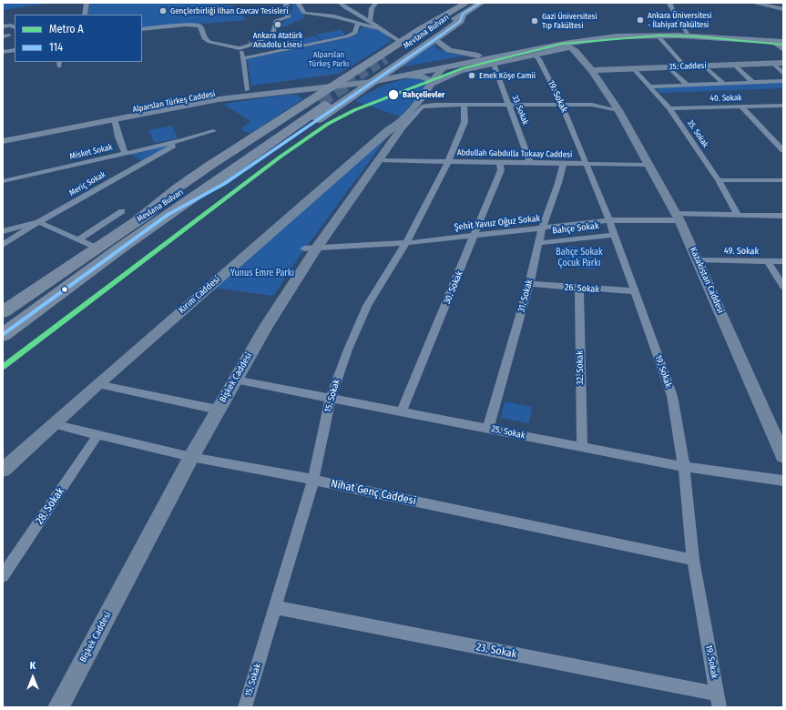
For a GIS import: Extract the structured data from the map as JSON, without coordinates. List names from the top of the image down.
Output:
{
  "streets": {
    "highway": ["Mevlana Bulvarı"],
    "main road": ["Alparslan Türkeş Caddesi"],
    "street": [
      "35. Caddesi",
      "19. Sokak",
      "40. Sokak",
      "33. Sokak",
      "35. Sokak",
      "Misket Sokak",
      "Abdullah Gabdulla Tukaay Caddesi",
      "Meriç Sokak",
      "Şehit Yavuz Oğuz Sokak",
      "Bahçe Sokak",
      "49. Sokak",
      "Kazakistan Caddesi",
      "30. Sokak",
      "26. Sokak",
      "Kırım Caddesi",
      "31. Sokak",
      "32. Sokak",
      "Bişkek Caddesi",
      "15. Sokak",
      "25. Sokak",
      "Nihat Genç Caddesi",
      "28. Sokak",
      "23. Sokak"
    ]
  },
  "crossings": [
    ["Mevlana Bulvarı", "Alparslan Türkeş Caddesi"],
    ["35. Caddesi", "35. Sokak"],
    ["35. Caddesi", "Kazakistan Caddesi"],
    ["19. Sokak", "Abdullah Gabdulla Tukaay Caddesi"],
    ["19. Sokak", "Şehit Yavuz Oğuz Sokak"],
    ["19. Sokak", "Bahçe Sokak"],
    ["19. Sokak", "26. Sokak"],
    ["19. Sokak", "25. Sokak"],
    ["19. Sokak", "Nihat Genç Caddesi"],
    ["19. Sokak", "23. Sokak"],
    ["40. Sokak", "35. Sokak"],
    ["Alparslan Türkeş Caddesi", "Bişkek Caddesi"],
    ["33. Sokak", "Abdullah Gabdulla Tukaay Caddesi"],
    ["35. Sokak", "Şehit Yavuz Oğuz Sokak"],
    ["Misket Sokak", "Meriç Sokak"],
    ["Abdullah Gabdulla Tukaay Caddesi", "Kazakistan Caddesi"],
    ["Abdullah Gabdulla Tukaay Caddesi", "30. Sokak"],
    ["Abdullah Gabdulla Tukaay Caddesi", "31. Sokak"],
    ["Abdullah Gabdulla Tukaay Caddesi", "Bişkek Caddesi"],
    ["Abdullah Gabdulla Tukaay Caddesi", "15. Sokak"],
    ["Şehit Yavuz Oğuz Sokak", "Kazakistan Caddesi"],
    ["Şehit Yavuz Oğuz Sokak", "30. Sokak"],
    ["Şehit Yavuz Oğuz Sokak", "31. Sokak"],
    ["Şehit Yavuz Oğuz Sokak", "Bişkek Caddesi"],
    ["Şehit Yavuz Oğuz Sokak", "15. Sokak"],
    ["Bahçe Sokak", "31. Sokak"],
    ["49. Sokak", "Kazakistan Caddesi"],
    ["30. Sokak", "25. Sokak"],
    ["26. Sokak", "31. Sokak"],
    ["26. Sokak", "32. Sokak"],
    ["Kırım Caddesi", "Bişkek Caddesi"],
    ["Kırım Caddesi", "Nihat Genç Caddesi"],
    ["31. Sokak", "25. Sokak"],
    ["32. Sokak", "25. Sokak"],
    ["Bişkek Caddesi", "25. Sokak"],
    ["Bişkek Caddesi", "Nihat Genç Caddesi"],
    ["15. Sokak", "25. Sokak"],
    ["15. Sokak", "Nihat Genç Caddesi"],
    ["15. Sokak", "23. Sokak"],
    ["Nihat Genç Caddesi", "28. Sokak"]
  ],
  "parks": ["Alparslan Türkeş Parkı", "Bahçe Sokak Çocuk Parkı", "Yunus Emre Parkı"],
  "places": [
    "Gençlerbirliği İlhan Cavcav Tesisleri",
    "Ankara Üniversitesi - İlahiyat Fakültesi",
    "Gazi Üniversitesi Tıp Fakültesi",
    "Ankara Atatürk Anadolu Lisesi",
    "Emek Köşe Camii",
    "Bahçelievler"
  ],
  "lines": ["transit line 114", "metro line A"],
  "legend": ["Metro A", "114"],
  "north": "top"
}
